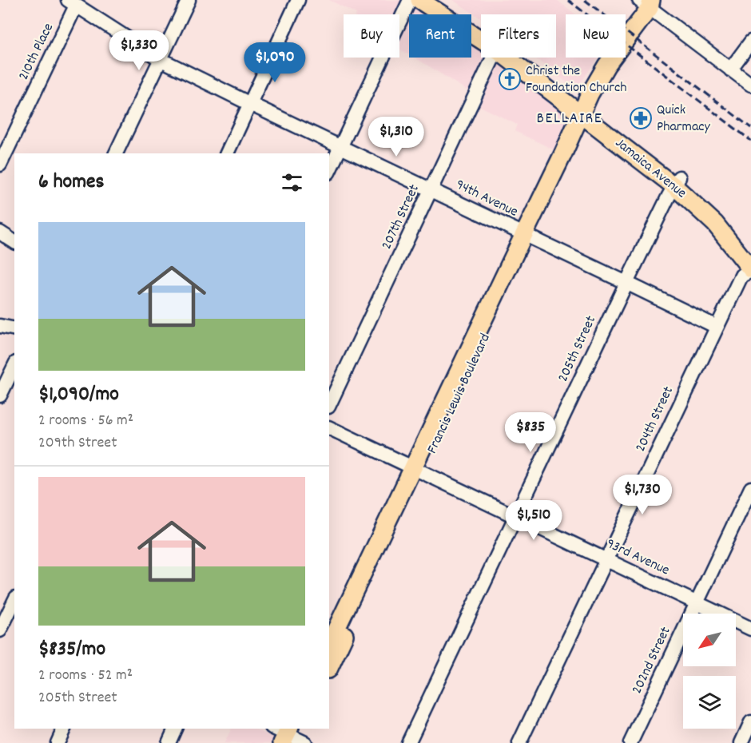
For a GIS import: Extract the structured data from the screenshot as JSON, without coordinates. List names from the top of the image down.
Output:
{
  "streets": {
    "main road": ["Jamaica Avenue", "Francis Lewis Boulevard"],
    "street": [
      "210th Place",
      "94th Avenue",
      "207th Street",
      "205th Street",
      "204th Street",
      "93rd Avenue",
      "202nd Street"
    ]
  },
  "crossings": [
    ["210th Place", "94th Avenue"],
    ["Jamaica Avenue", "205th Street"],
    ["Jamaica Avenue", "Francis Lewis Boulevard"],
    ["Jamaica Avenue", "204th Street"],
    ["94th Avenue", "207th Street"],
    ["94th Avenue", "205th Street"],
    ["94th Avenue", "Francis Lewis Boulevard"],
    ["94th Avenue", "204th Street"],
    ["205th Street", "93rd Avenue"],
    ["Francis Lewis Boulevard", "93rd Avenue"],
    ["204th Street", "93rd Avenue"],
    ["93rd Avenue", "202nd Street"]
  ],
  "districts": ["BELLAIRE"],
  "places": {
    "church": ["Christ the Foundation Church"],
    "pharmacy": ["Quick Pharmacy"]
  },
  "north": "bottom left",
  "page": {
    "chip": [
      "Buy",
      "Rent",
      "Filters",
      "New"
    ],
    "price": [
      "$1,330",
      "$1,090",
      "$1,310",
      "$835",
      "$1,730",
      "$1,510"
    ],
    "heading": "6 homes",
    "list": [
      {
        "name": "$1,090/mo",
        "note": "2 rooms · 56 m² · 209th Street"
      },
      {
        "name": "$835/mo",
        "note": "2 rooms · 52 m² · 205th Street"
      }
    ]
  }
}
